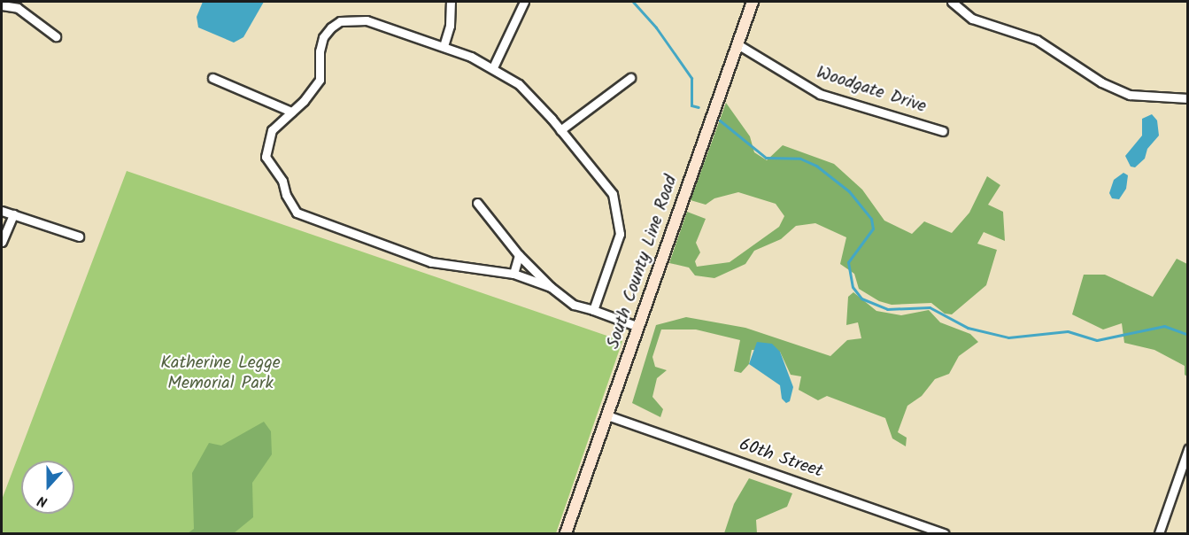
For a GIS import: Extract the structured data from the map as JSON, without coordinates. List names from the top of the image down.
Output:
{
  "streets": {
    "main road": ["South County Line Road"],
    "street": ["Woodgate Drive", "60th Street"]
  },
  "crossings": [
    ["Woodgate Drive", "South County Line Road"],
    ["South County Line Road", "60th Street"]
  ],
  "parks": ["Katherine Legge Memorial Park"],
  "north": "bottom"
}
